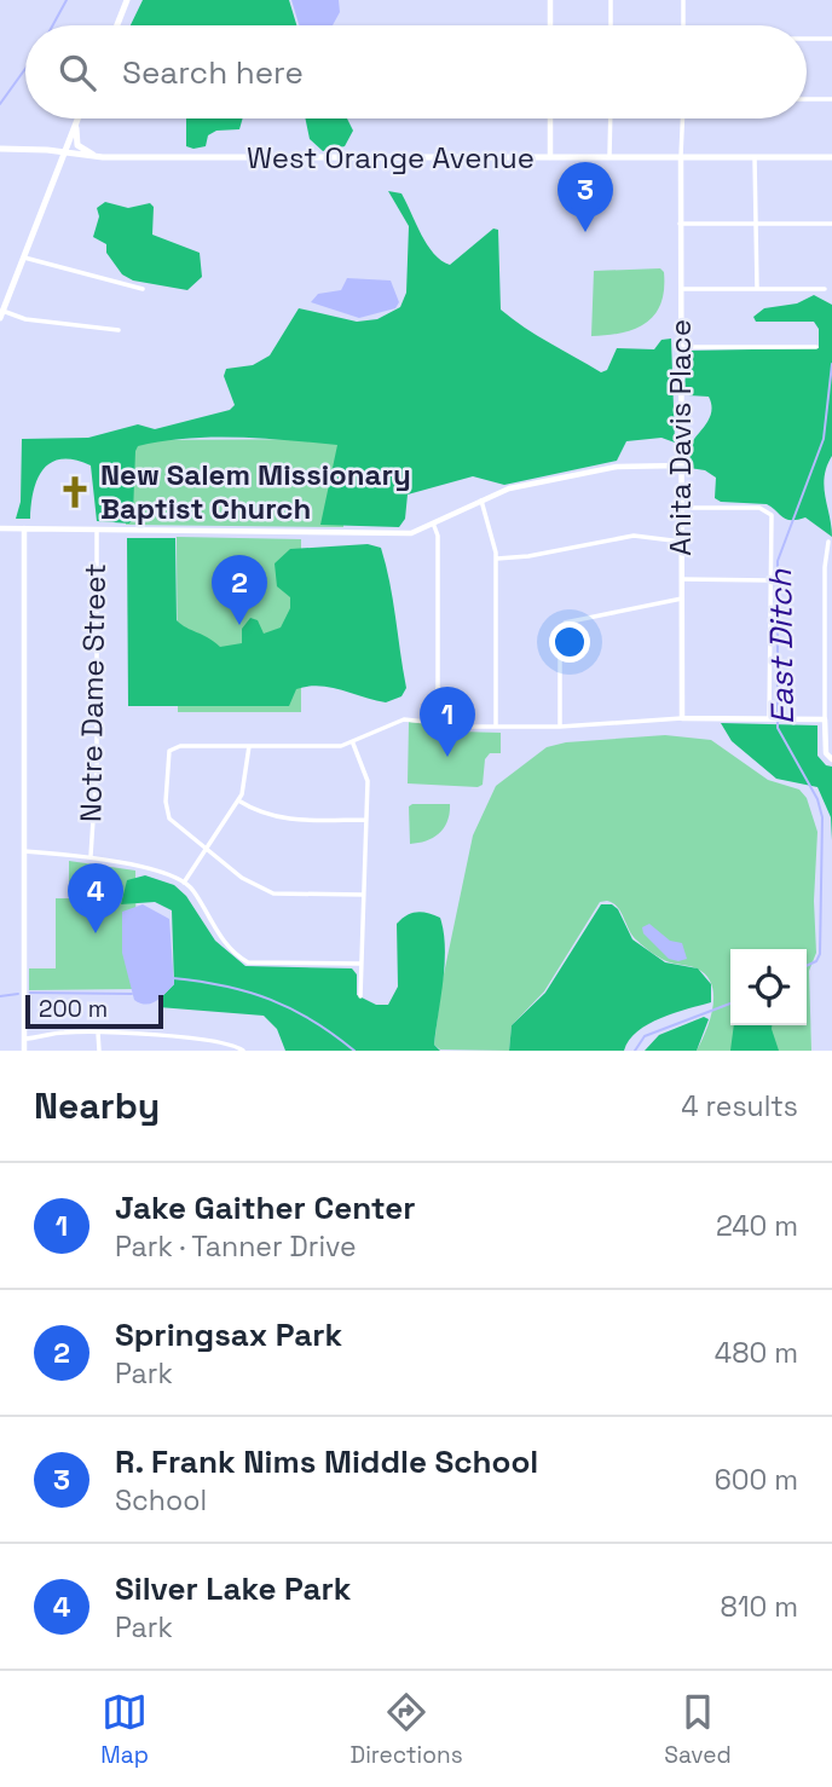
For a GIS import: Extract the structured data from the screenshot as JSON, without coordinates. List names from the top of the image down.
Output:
{
  "streets": {
    "main road": ["West Orange Avenue"],
    "street": ["Anita Davis Place", "Notre Dame Street"]
  },
  "crossings": [
    ["West Orange Avenue", "Anita Davis Place"]
  ],
  "water": ["East Ditch"],
  "places": {
    "church": ["New Salem Missionary Baptist Church"]
  },
  "scale_bar": "200 m",
  "page": {
    "search": "Search here",
    "pins": [
      "3",
      "2",
      "1",
      "4"
    ],
    "scale": "200 m",
    "heading": ["Nearby", "4 results"],
    "list": [
      {
        "mark": "1",
        "name": "Jake Gaither Center",
        "note": "Park · Tanner Drive",
        "value": "240 m"
      },
      {
        "mark": "2",
        "name": "Springsax Park",
        "note": "Park",
        "value": "480 m"
      },
      {
        "mark": "3",
        "name": "R. Frank Nims Middle School",
        "note": "School",
        "value": "600 m"
      },
      {
        "mark": "4",
        "name": "Silver Lake Park",
        "note": "Park",
        "value": "810 m"
      }
    ],
    "nav": ["Map", "Directions", "Saved"]
  }
}
